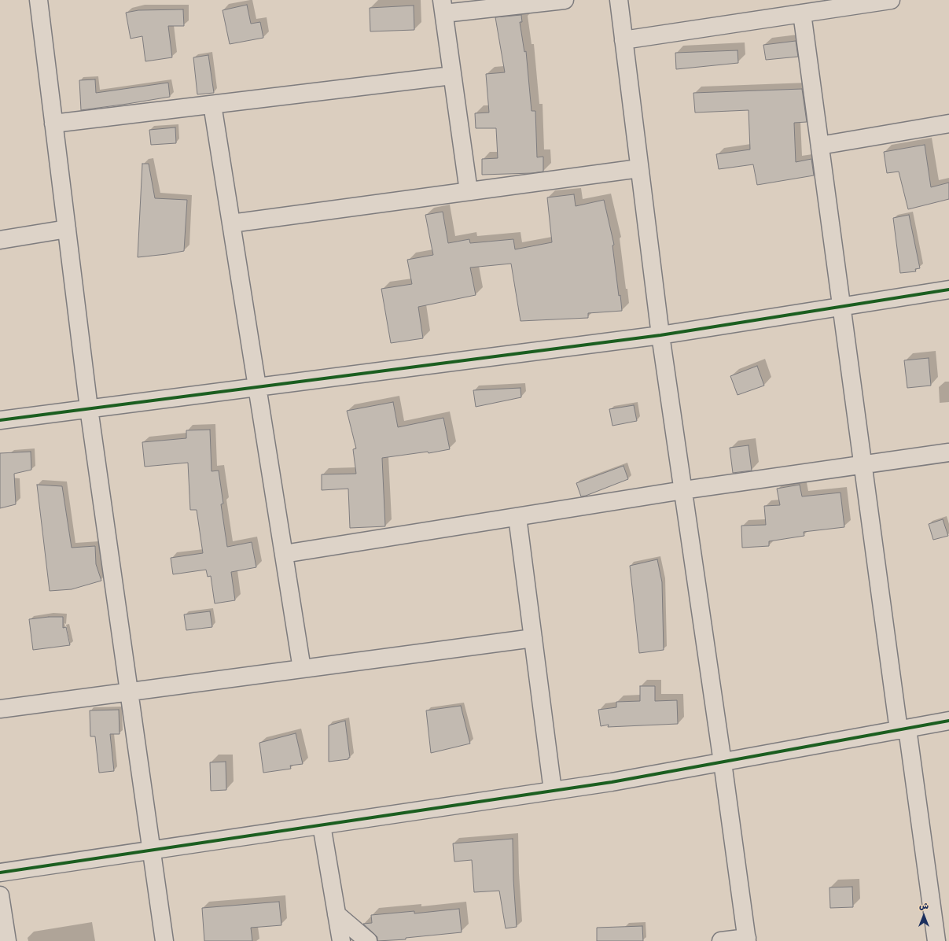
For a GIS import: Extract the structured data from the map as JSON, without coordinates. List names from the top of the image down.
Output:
{
  "north": "top"
}
